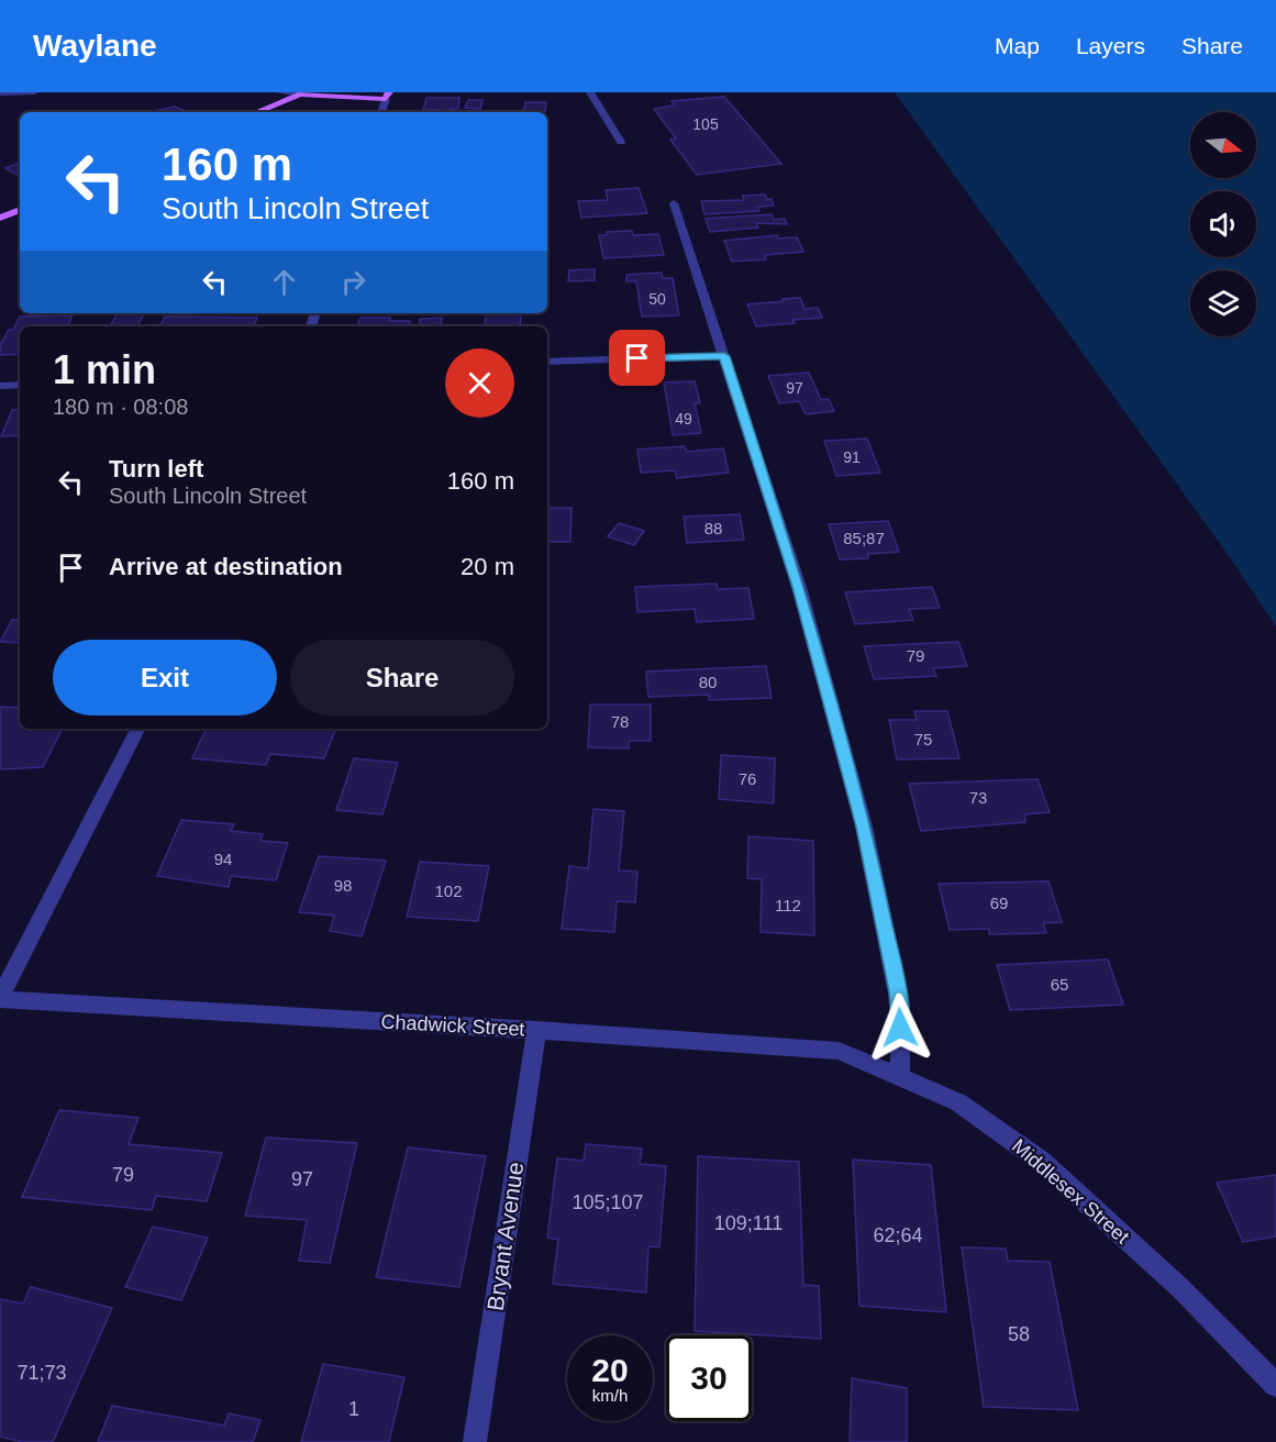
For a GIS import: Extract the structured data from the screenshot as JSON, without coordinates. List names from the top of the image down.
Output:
{
  "streets": {
    "street": ["Chadwick Street", "Middlesex Street", "Bryant Avenue"]
  },
  "crossings": [
    ["Chadwick Street", "Middlesex Street"],
    ["Chadwick Street", "Bryant Avenue"]
  ],
  "house_numbers": [
    "105",
    "50",
    "97",
    "49",
    "91",
    "88",
    "85;87",
    "79",
    "80",
    "78",
    "75",
    "76",
    "73",
    "94",
    "98",
    "102",
    "69",
    "112",
    "65",
    "79",
    "97",
    "105;107",
    "109;111",
    "62;64",
    "58",
    "71;73",
    "1"
  ],
  "north": "right",
  "page": {
    "header": "Waylane",
    "nav": ["Map", "Layers", "Share"],
    "turn": ["160 m", "South Lincoln Street"],
    "heading": ["1 min", "180 m · 08:08"],
    "list": [
      {
        "name": "Turn left",
        "note": "South Lincoln Street",
        "value": "160 m"
      },
      {
        "name": "Arrive at destination",
        "value": "20 m"
      }
    ],
    "buttons": ["Exit", "Share"],
    "speed": "20 km/h",
    "limit": "30"
  }
}
